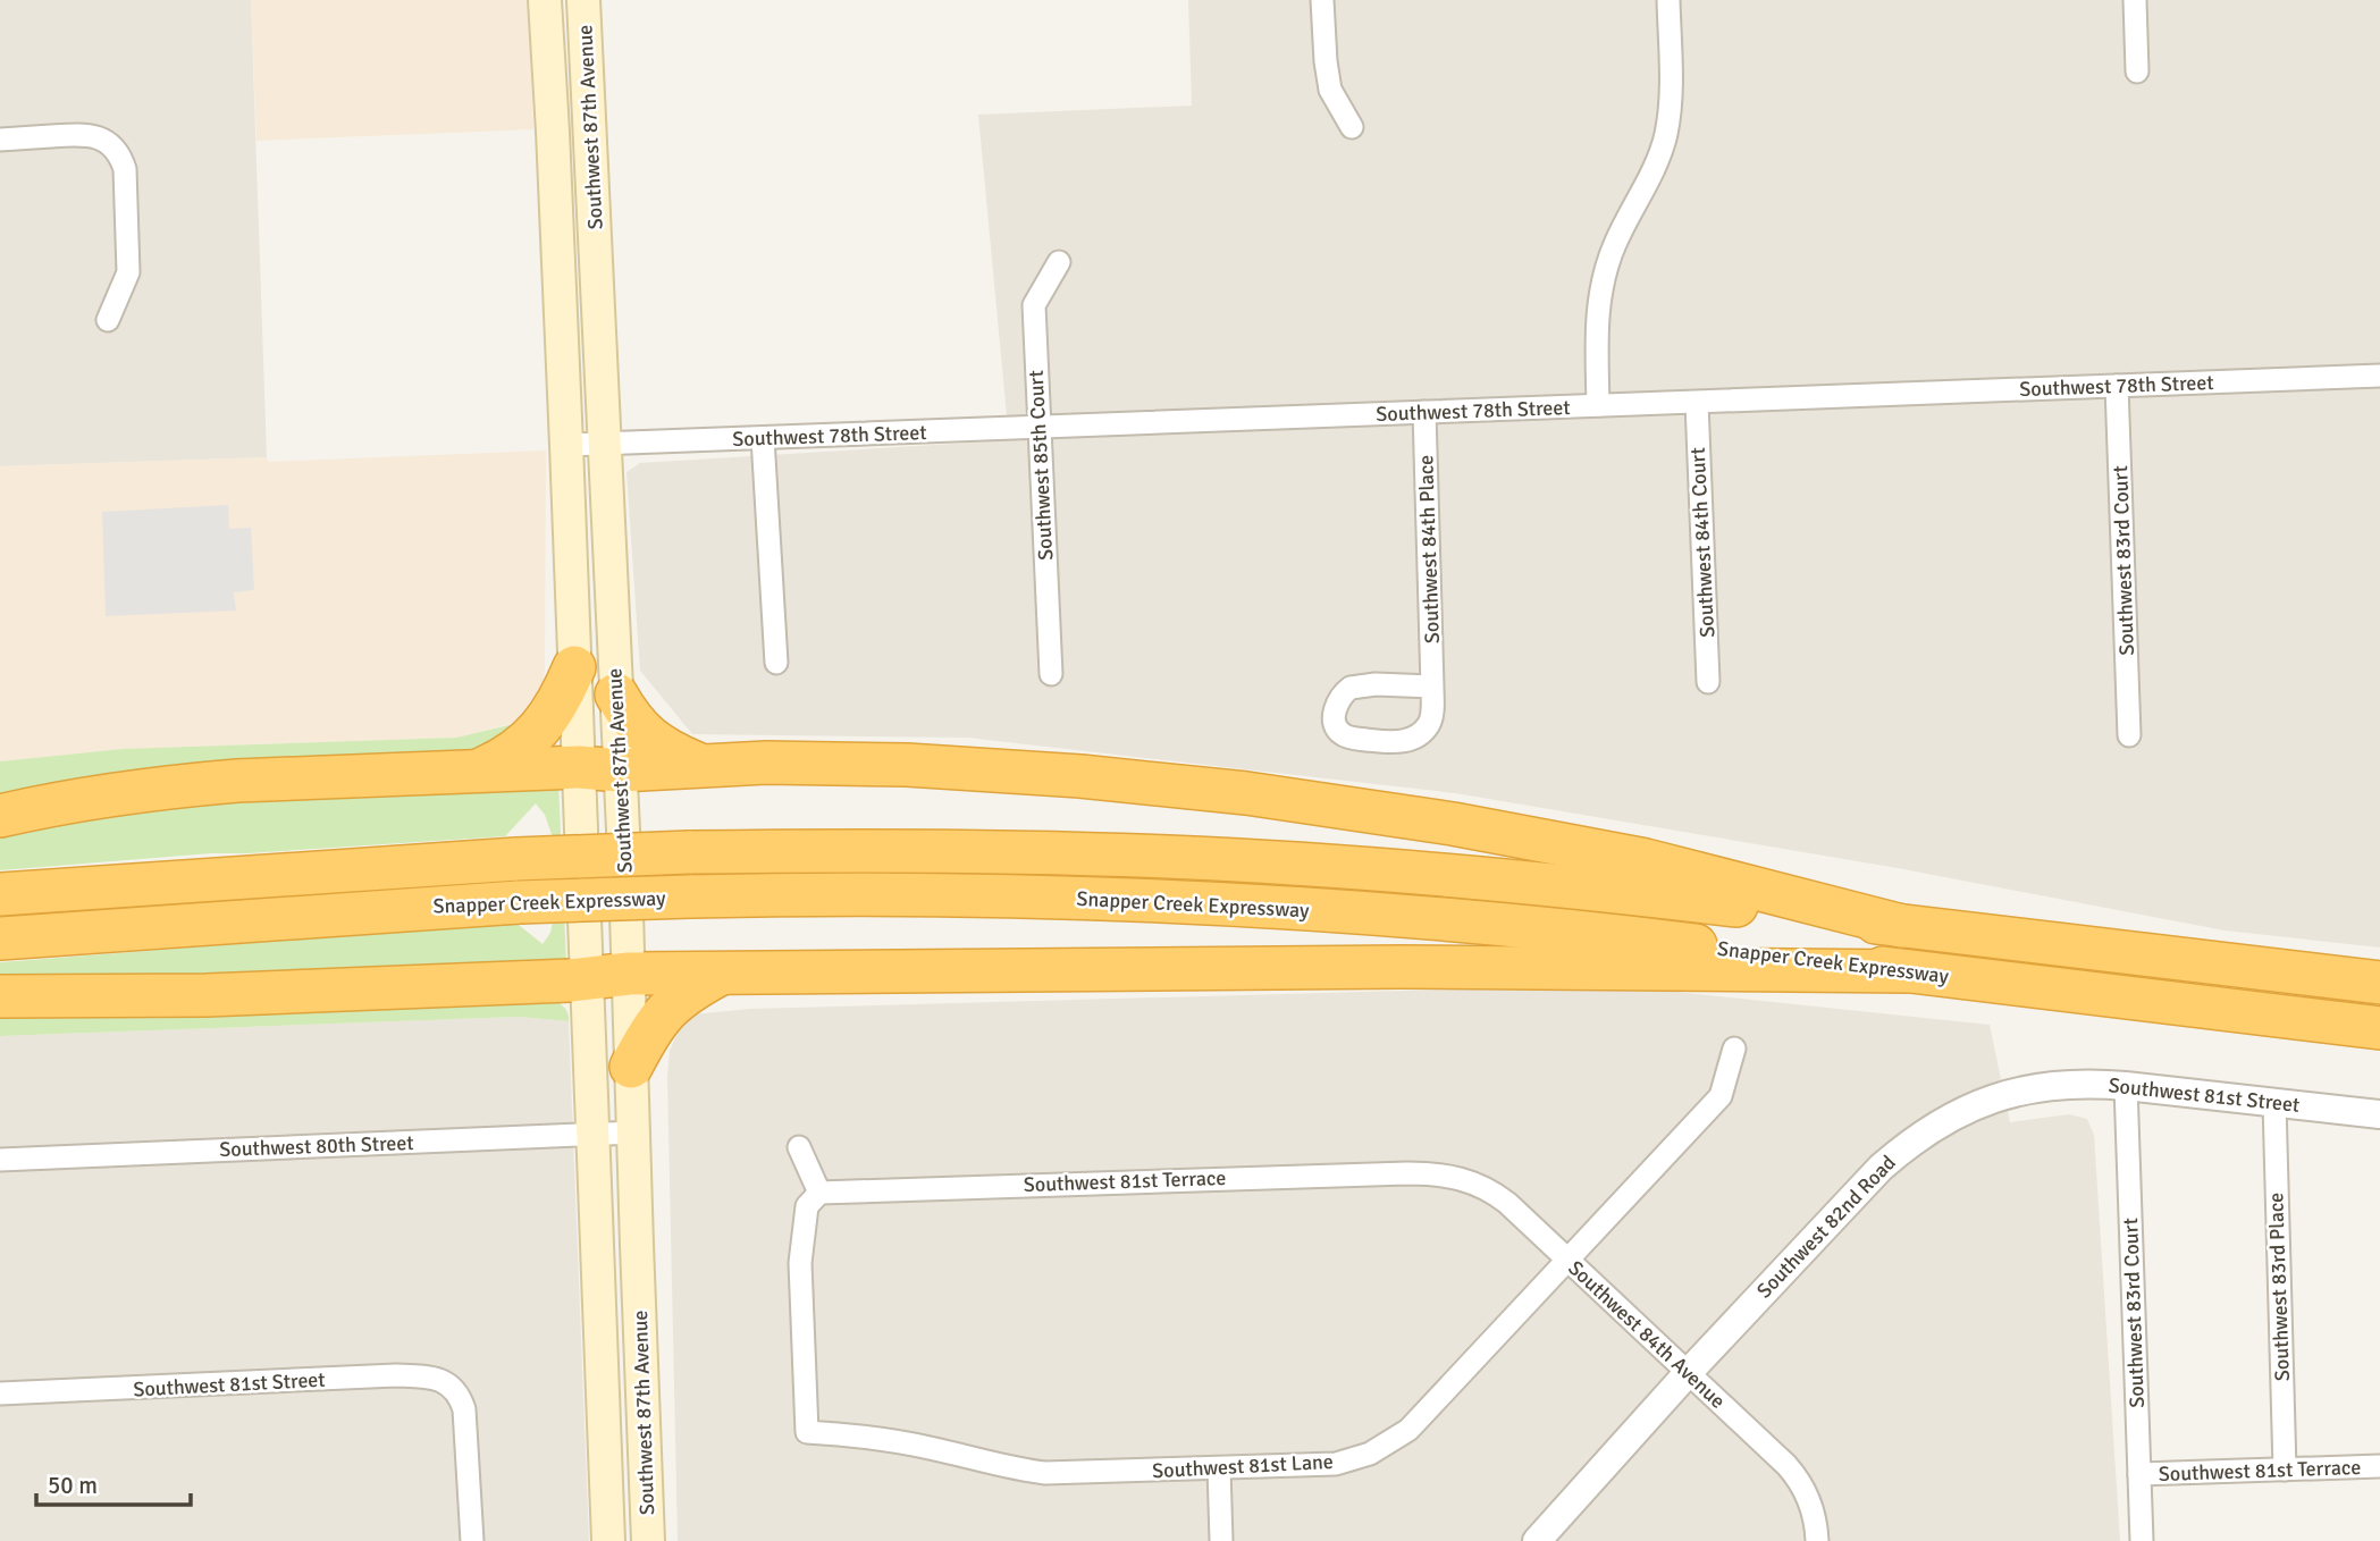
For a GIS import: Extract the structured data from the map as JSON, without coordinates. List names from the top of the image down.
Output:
{
  "streets": {
    "highway": ["Snapper Creek Expressway"],
    "main road": ["Southwest 87th Avenue"],
    "street": [
      "Southwest 78th Street",
      "Southwest 85th Court",
      "Southwest 84th Court",
      "Southwest 84th Place",
      "Southwest 83rd Court",
      "Southwest 81st Street",
      "Southwest 80th Street",
      "Southwest 81st Terrace",
      "Southwest 82nd Road",
      "Southwest 83rd Place",
      "Southwest 84th Avenue",
      "Southwest 81st Lane"
    ]
  },
  "crossings": [
    ["Southwest 87th Avenue", "Southwest 78th Street"],
    ["Southwest 87th Avenue", "Southwest 80th Street"],
    ["Southwest 78th Street", "Southwest 85th Court"],
    ["Southwest 78th Street", "Southwest 84th Court"],
    ["Southwest 78th Street", "Southwest 84th Place"],
    ["Southwest 78th Street", "Southwest 83rd Court"],
    ["Southwest 83rd Court", "Southwest 81st Street"],
    ["Southwest 83rd Court", "Southwest 81st Terrace"],
    ["Southwest 81st Street", "Southwest 82nd Road"],
    ["Southwest 81st Street", "Southwest 83rd Place"],
    ["Southwest 81st Terrace", "Southwest 83rd Place"],
    ["Southwest 81st Terrace", "Southwest 84th Avenue"],
    ["Southwest 81st Terrace", "Southwest 81st Lane"],
    ["Southwest 82nd Road", "Southwest 84th Avenue"],
    ["Southwest 84th Avenue", "Southwest 81st Lane"]
  ],
  "scale_bar": "50 m"
}
